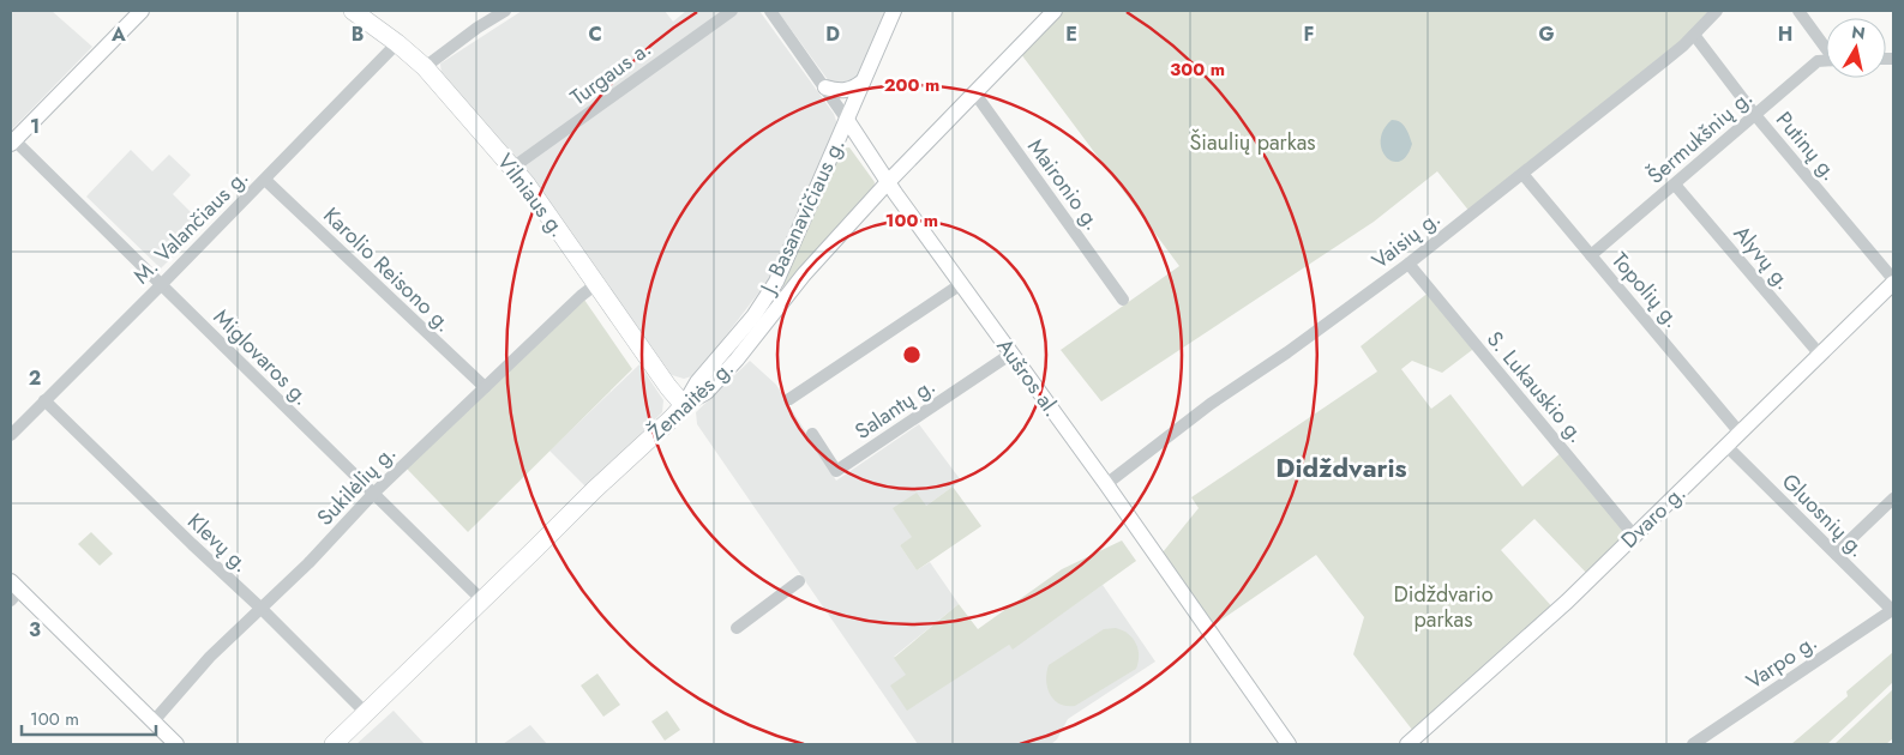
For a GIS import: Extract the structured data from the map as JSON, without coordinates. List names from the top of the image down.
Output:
{
  "streets": {
    "highway": ["Vilniaus g.", "Žemaitės g."],
    "main road": ["J. Basanavičiaus g.", "Aušros al.", "Dvaro g."],
    "street": [
      "Turgaus a.",
      "Šermukšnių g.",
      "Putinų g.",
      "Maironio g.",
      "M. Valančiaus g.",
      "Vaisių g.",
      "Alyvų g.",
      "Karolio Reisono g.",
      "Topolių g.",
      "Miglovaros g.",
      "S. Lukauskio g.",
      "Salantų g.",
      "Sukilėlių g.",
      "Gluosnių g.",
      "Klevų g.",
      "Varpo g."
    ]
  },
  "crossings": [
    ["Turgaus a.", "Vilniaus g."],
    ["Šermukšnių g.", "Putinų g."],
    ["Šermukšnių g.", "Alyvų g."],
    ["Šermukšnių g.", "Topolių g."],
    ["Putinų g.", "Vaisių g."],
    ["Maironio g.", "Žemaitės g."],
    ["Vilniaus g.", "J. Basanavičiaus g."],
    ["Vilniaus g.", "M. Valančiaus g."],
    ["Vilniaus g.", "Žemaitės g."],
    ["Vilniaus g.", "Sukilėlių g."],
    ["J. Basanavičiaus g.", "Aušros al."],
    ["J. Basanavičiaus g.", "Žemaitės g."],
    ["M. Valančiaus g.", "Karolio Reisono g."],
    ["M. Valančiaus g.", "Miglovaros g."],
    ["M. Valančiaus g.", "Klevų g."],
    ["Vaisių g.", "Topolių g."],
    ["Vaisių g.", "Aušros al."],
    ["Vaisių g.", "S. Lukauskio g."],
    ["Alyvų g.", "Dvaro g."],
    ["Karolio Reisono g.", "Sukilėlių g."],
    ["Topolių g.", "Dvaro g."],
    ["Miglovaros g.", "Žemaitės g."],
    ["Miglovaros g.", "Sukilėlių g."],
    ["Aušros al.", "Žemaitės g."],
    ["Aušros al.", "Salantų g."],
    ["S. Lukauskio g.", "Dvaro g."],
    ["Žemaitės g.", "Klevų g."],
    ["Sukilėlių g.", "Klevų g."],
    ["Gluosnių g.", "Dvaro g."],
    ["Gluosnių g.", "Varpo g."]
  ],
  "districts": ["Didždvaris"],
  "parks": ["Šiaulių parkas", "Didždvario parkas"],
  "scale_bar": "100 m",
  "north": "top",
  "grid": {
    "columns": [
      "A",
      "B",
      "C",
      "D",
      "E",
      "F",
      "G",
      "H"
    ],
    "rows": ["1", "2", "3"]
  },
  "rings": ["300 m", "200 m", "100 m"]
}
